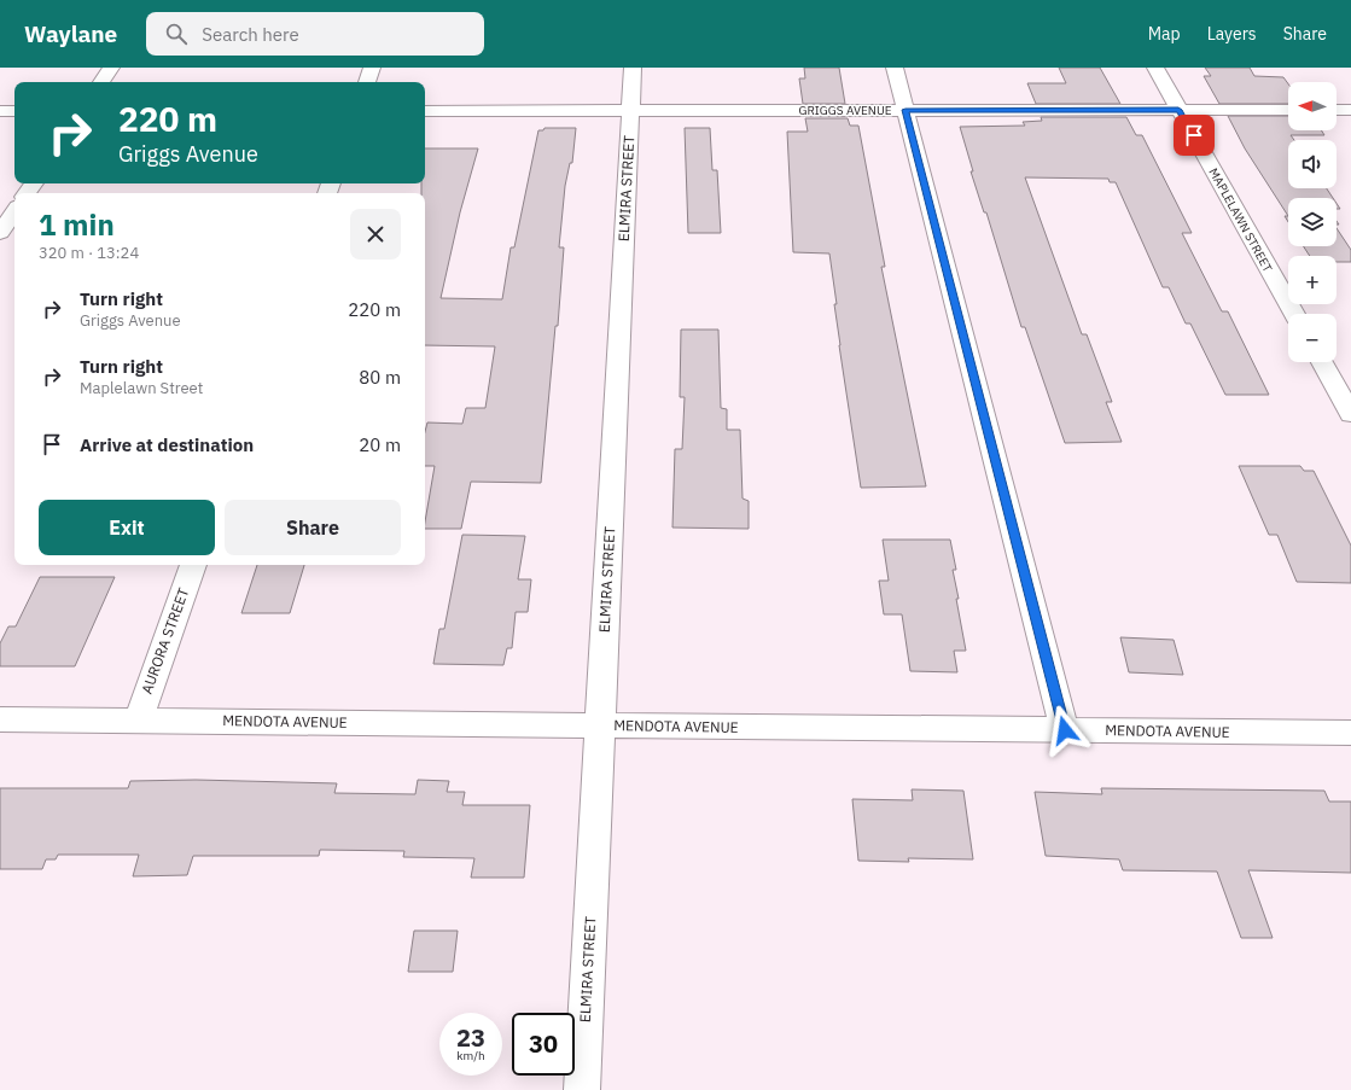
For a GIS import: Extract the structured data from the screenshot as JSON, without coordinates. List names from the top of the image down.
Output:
{
  "streets": {
    "street": [
      "GRIGGS AVENUE",
      "ELMIRA STREET",
      "MAPLELAWN STREET",
      "AURORA STREET",
      "MENDOTA AVENUE"
    ]
  },
  "crossings": [
    ["GRIGGS AVENUE", "ELMIRA STREET"],
    ["GRIGGS AVENUE", "MAPLELAWN STREET"],
    ["ELMIRA STREET", "MENDOTA AVENUE"],
    ["AURORA STREET", "MENDOTA AVENUE"]
  ],
  "north": "left",
  "page": {
    "header": "Waylane",
    "search": "Search here",
    "nav": ["Map", "Layers", "Share"],
    "map_buttons": ["+", "−"],
    "turn": ["220 m", "Griggs Avenue"],
    "heading": ["1 min", "320 m · 13:24"],
    "list": [
      {
        "name": "Turn right",
        "note": "Griggs Avenue",
        "value": "220 m"
      },
      {
        "name": "Turn right",
        "note": "Maplelawn Street",
        "value": "80 m"
      },
      {
        "name": "Arrive at destination",
        "value": "20 m"
      }
    ],
    "buttons": ["Exit", "Share"],
    "speed": "23 km/h",
    "limit": "30"
  }
}
